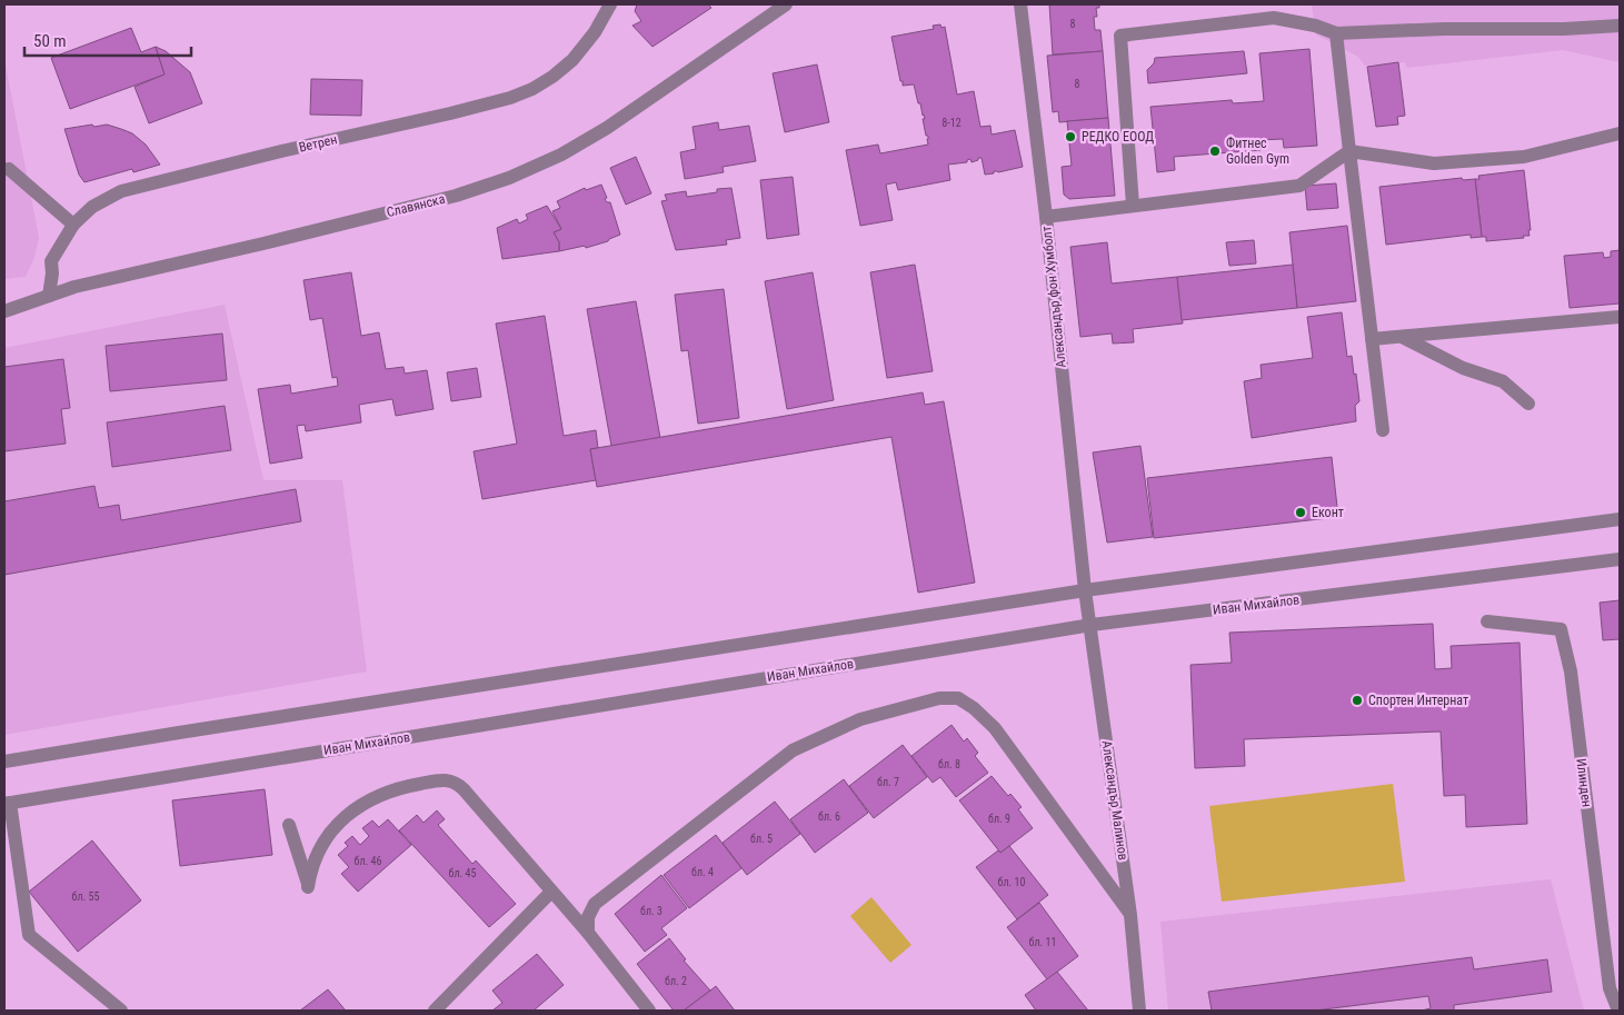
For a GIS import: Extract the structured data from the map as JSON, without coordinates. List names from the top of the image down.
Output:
{
  "streets": {
    "street": [
      "Ветрен",
      "Славянска",
      "Александър фон Хумболт",
      "Иван Михайлов",
      "Илинден",
      "Александър Малинов"
    ]
  },
  "crossings": [
    ["Ветрен", "Славянска"],
    ["Александър фон Хумболт", "Александър Малинов"],
    ["Иван Михайлов", "Александър Малинов"]
  ],
  "places": [
    "РЕДКО ЕООД",
    "Фитнес Golden Gym",
    "Еконт",
    "Спортен Интернат"
  ],
  "house_numbers": [
    "8",
    "8",
    "8-12",
    "бл. 8",
    "бл. 7",
    "бл. 6",
    "бл. 9",
    "бл. 5",
    "бл. 46",
    "бл. 4",
    "бл. 45",
    "бл. 10",
    "бл. 55",
    "бл. 3",
    "бл. 11",
    "бл. 2"
  ],
  "scale_bar": "50 m"
}
